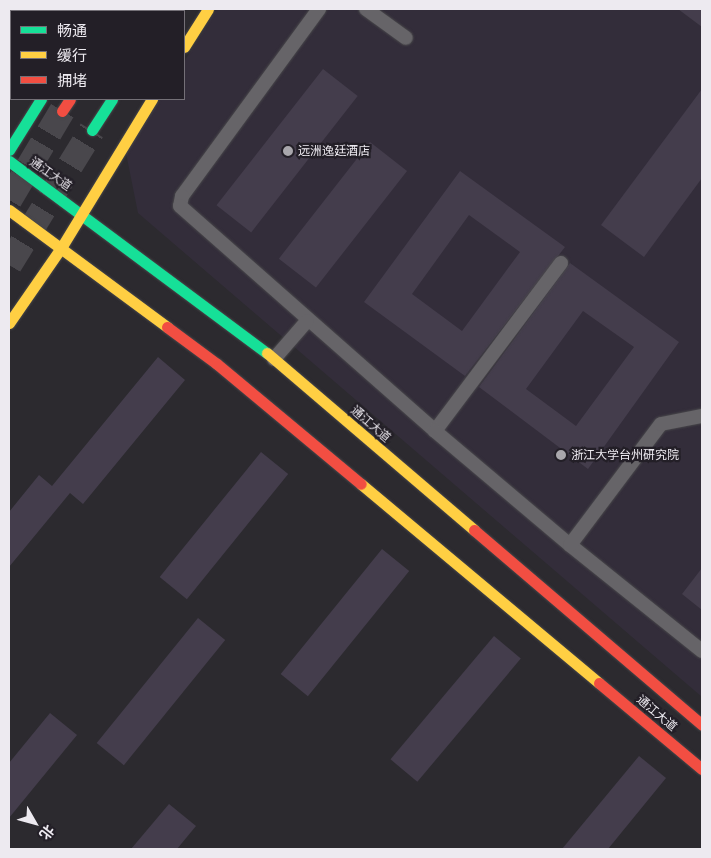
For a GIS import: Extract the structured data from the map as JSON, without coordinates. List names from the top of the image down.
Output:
{
  "streets": {
    "main road": ["通江大道"]
  },
  "places": ["远洲逸廷酒店", "浙江大学台州研究院"],
  "legend": ["畅通", "缓行", "拥堵"],
  "north": "bottom right"
}
